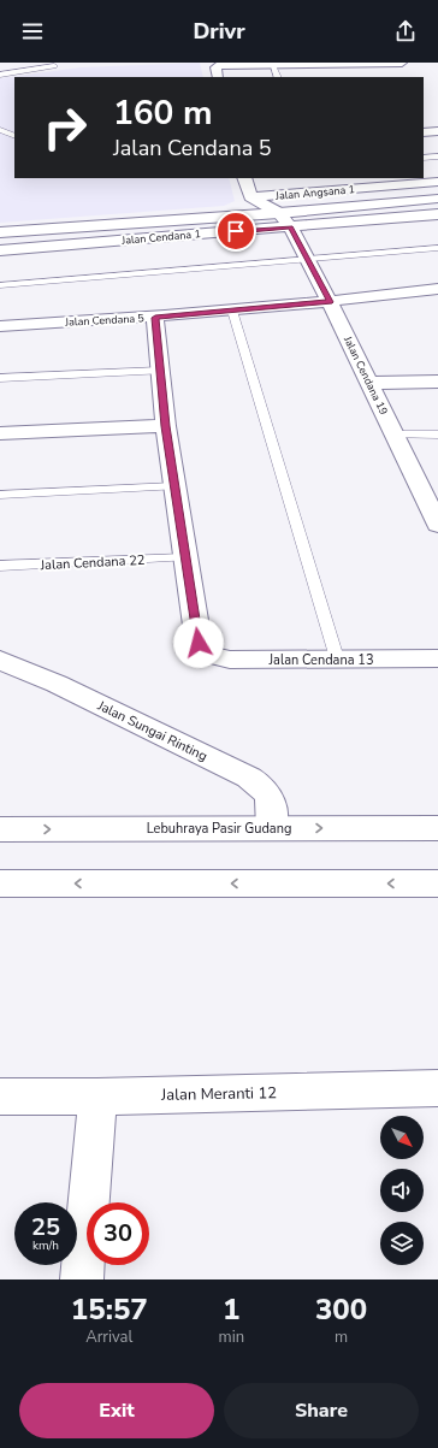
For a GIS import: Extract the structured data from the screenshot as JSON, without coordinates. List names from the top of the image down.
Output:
{
  "streets": {
    "main road": [
      "Jalan Angsana 1",
      "Jalan Cendana 1",
      "Jalan Cendana 5",
      "Jalan Cendana 19",
      "Jalan Cendana 13",
      "Jalan Sungai Rinting",
      "Lebuhraya Pasir Gudang",
      "Jalan Meranti 12"
    ],
    "lane": ["Jalan Cendana 22"]
  },
  "crossings": [
    ["Jalan Cendana 1", "Jalan Cendana 19"],
    ["Jalan Cendana 5", "Jalan Cendana 19"],
    ["Jalan Cendana 22", "Jalan Cendana 13"],
    ["Jalan Sungai Rinting", "Lebuhraya Pasir Gudang"]
  ],
  "north": "bottom right",
  "page": {
    "header": "Drivr",
    "turn": ["160 m", "Jalan Cendana 5"],
    "speed": "25 km/h",
    "limit": "30",
    "eta": [
      "15:57",
      "Arrival",
      "1",
      "min",
      "300",
      "m"
    ],
    "buttons": ["Exit", "Share"]
  }
}
